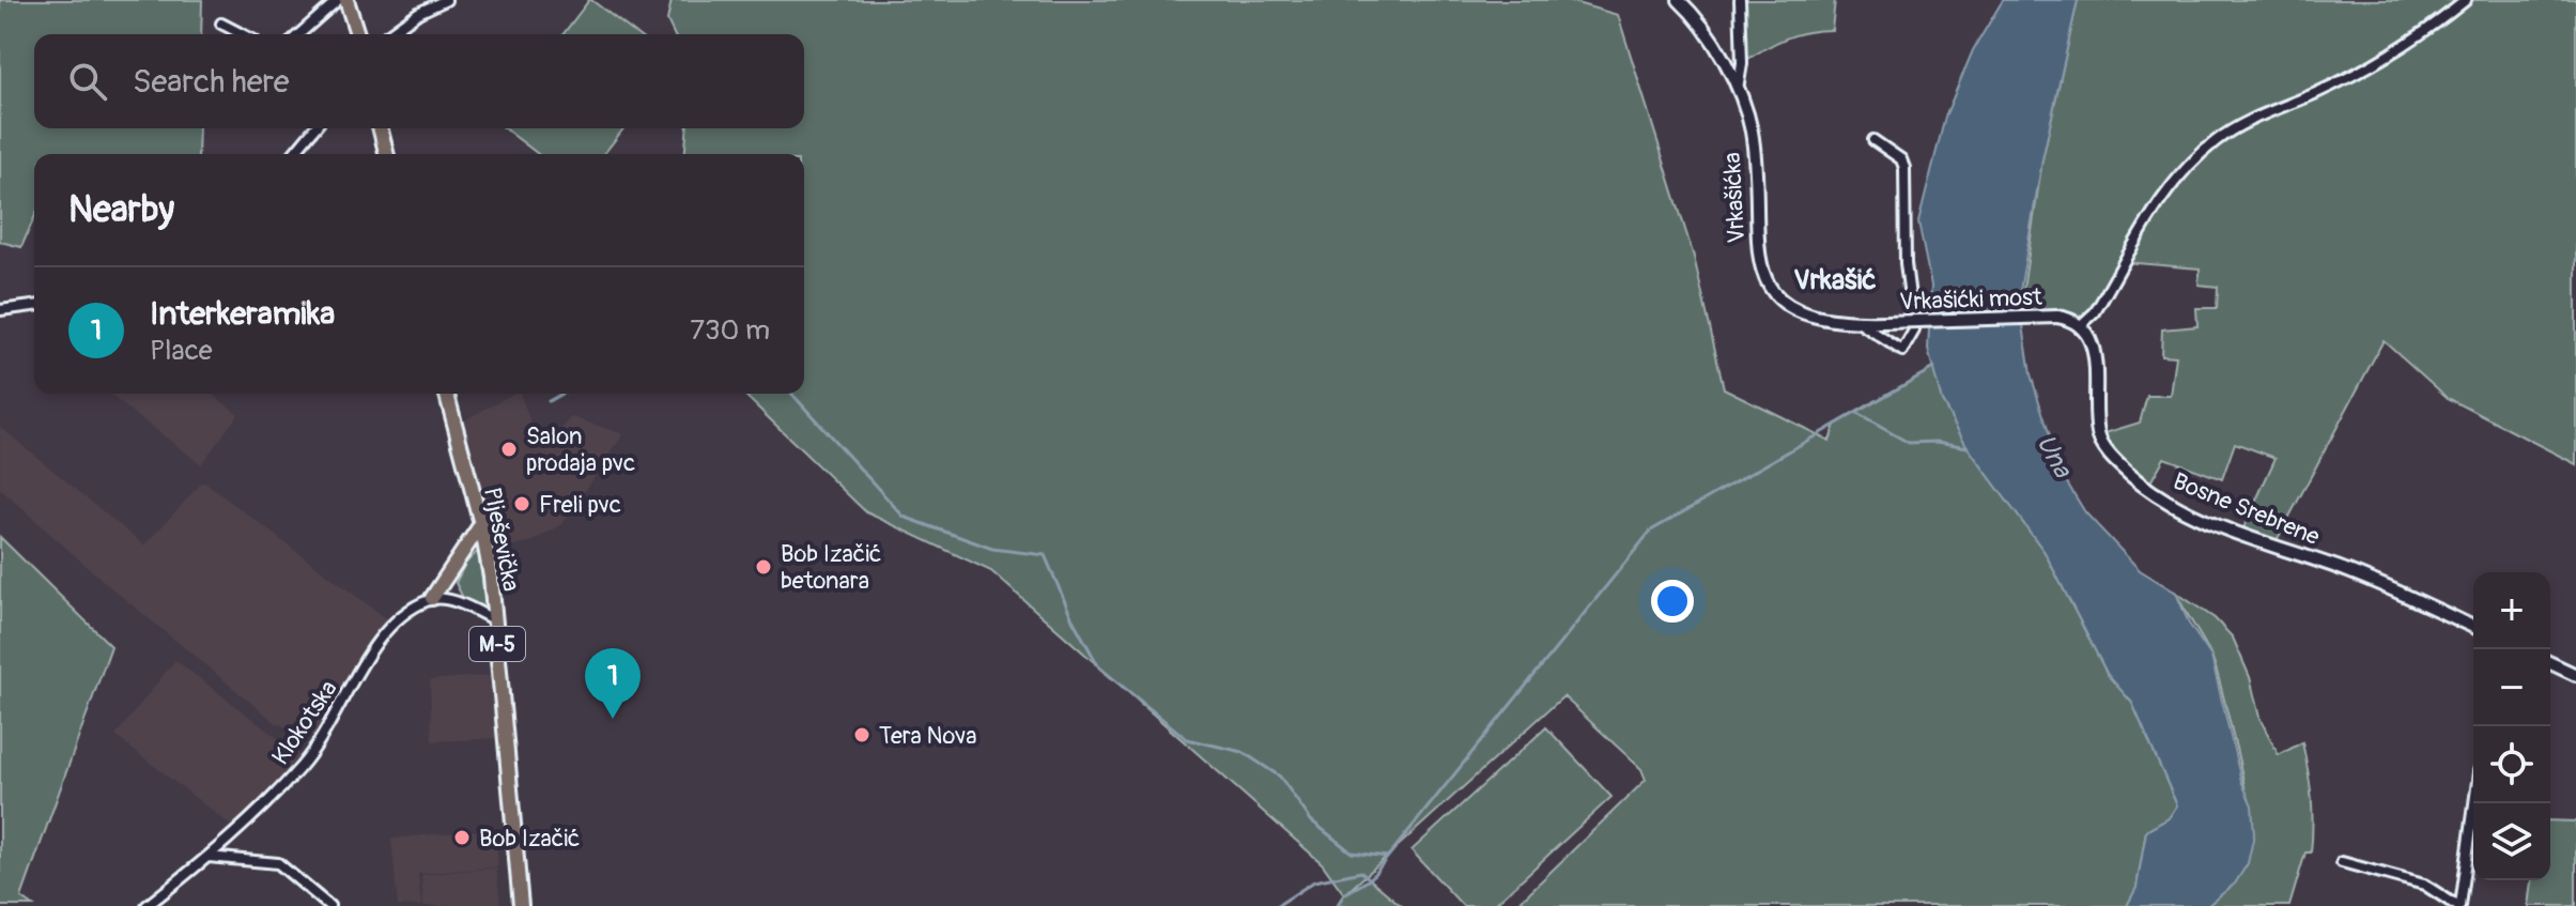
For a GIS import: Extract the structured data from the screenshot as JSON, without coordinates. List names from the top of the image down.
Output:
{
  "streets": {
    "main road": ["Plješevička", "M-5"],
    "street": [
      "Vrkašićka",
      "Vrkašićki most",
      "Bosne Srebrene",
      "Klokotska"
    ]
  },
  "crossings": [
    ["Vrkašićka", "Vrkašićki most"],
    ["Vrkašićki most", "Bosne Srebrene"]
  ],
  "districts": ["Vrkašić"],
  "water": ["Una"],
  "places": [
    "Salon prodaja pvc",
    "Freli pvc",
    "Bob Izačić betonara",
    "Tera Nova",
    "Bob Izačić"
  ],
  "page": {
    "search": "Search here",
    "heading": "Nearby",
    "list": [
      {
        "mark": "1",
        "name": "Interkeramika",
        "note": "Place",
        "value": "730 m"
      }
    ],
    "map_buttons": ["+", "−"],
    "pins": "1"
  }
}
